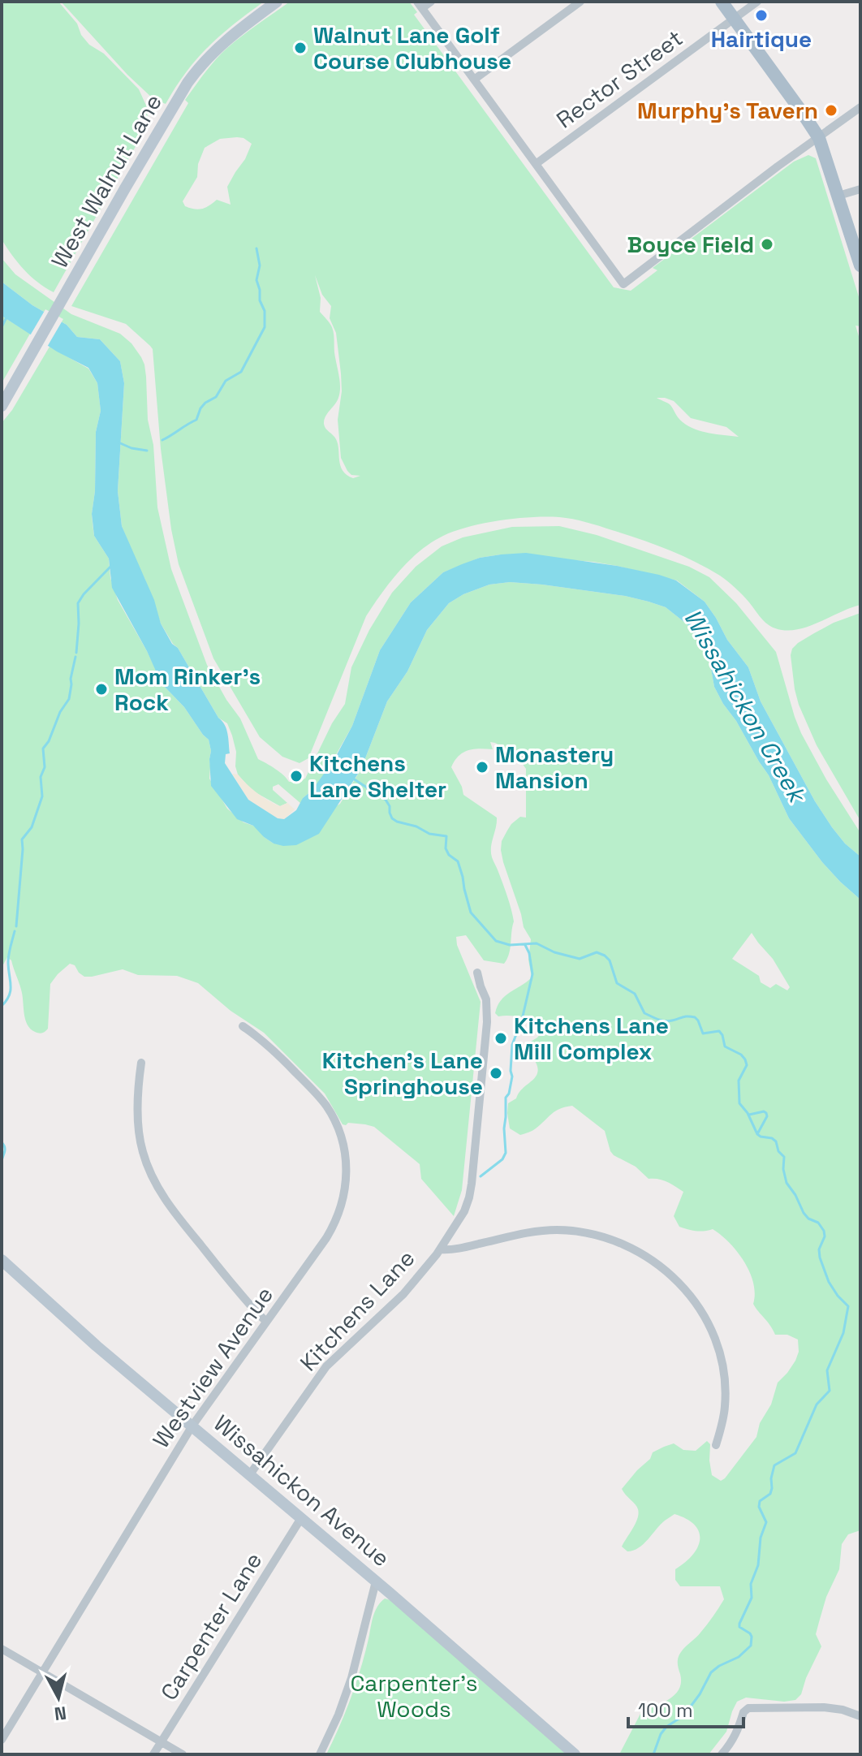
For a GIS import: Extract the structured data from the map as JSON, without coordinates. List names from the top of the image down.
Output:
{
  "streets": {
    "street": [
      "Rector Street",
      "West Walnut Lane",
      "Kitchens Lane",
      "Westview Avenue",
      "Wissahickon Avenue",
      "Carpenter Lane"
    ]
  },
  "crossings": [
    ["Kitchens Lane", "Wissahickon Avenue"],
    ["Westview Avenue", "Wissahickon Avenue"],
    ["Wissahickon Avenue", "Carpenter Lane"]
  ],
  "water": ["Wissahickon Creek"],
  "parks": ["Carpenter's Woods"],
  "places": [
    "Hairtique",
    "Walnut Lane Golf Course Clubhouse",
    "Murphy's Tavern",
    "Boyce Field",
    "Mom Rinker's Rock",
    "Monastery Mansion",
    "Kitchens Lane Shelter",
    "Kitchens Lane Mill Complex",
    "Kitchen's Lane Springhouse"
  ],
  "scale_bar": "100 m",
  "north": "bottom"
}
